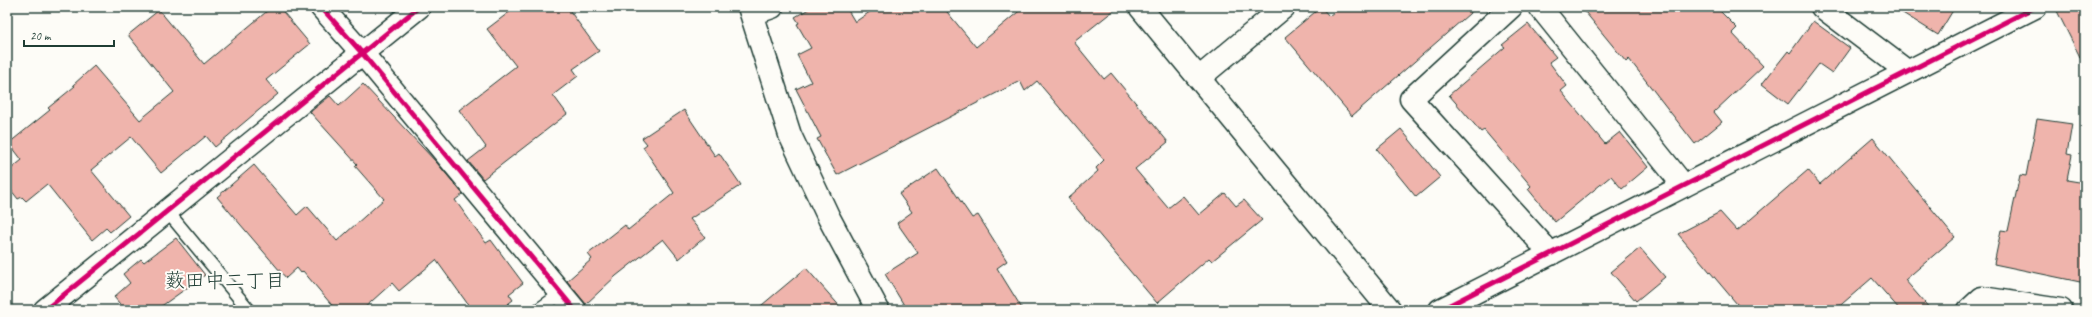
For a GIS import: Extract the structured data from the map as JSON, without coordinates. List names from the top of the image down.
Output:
{
  "districts": ["薮田中二丁目"],
  "scale_bar": "20 m"
}
